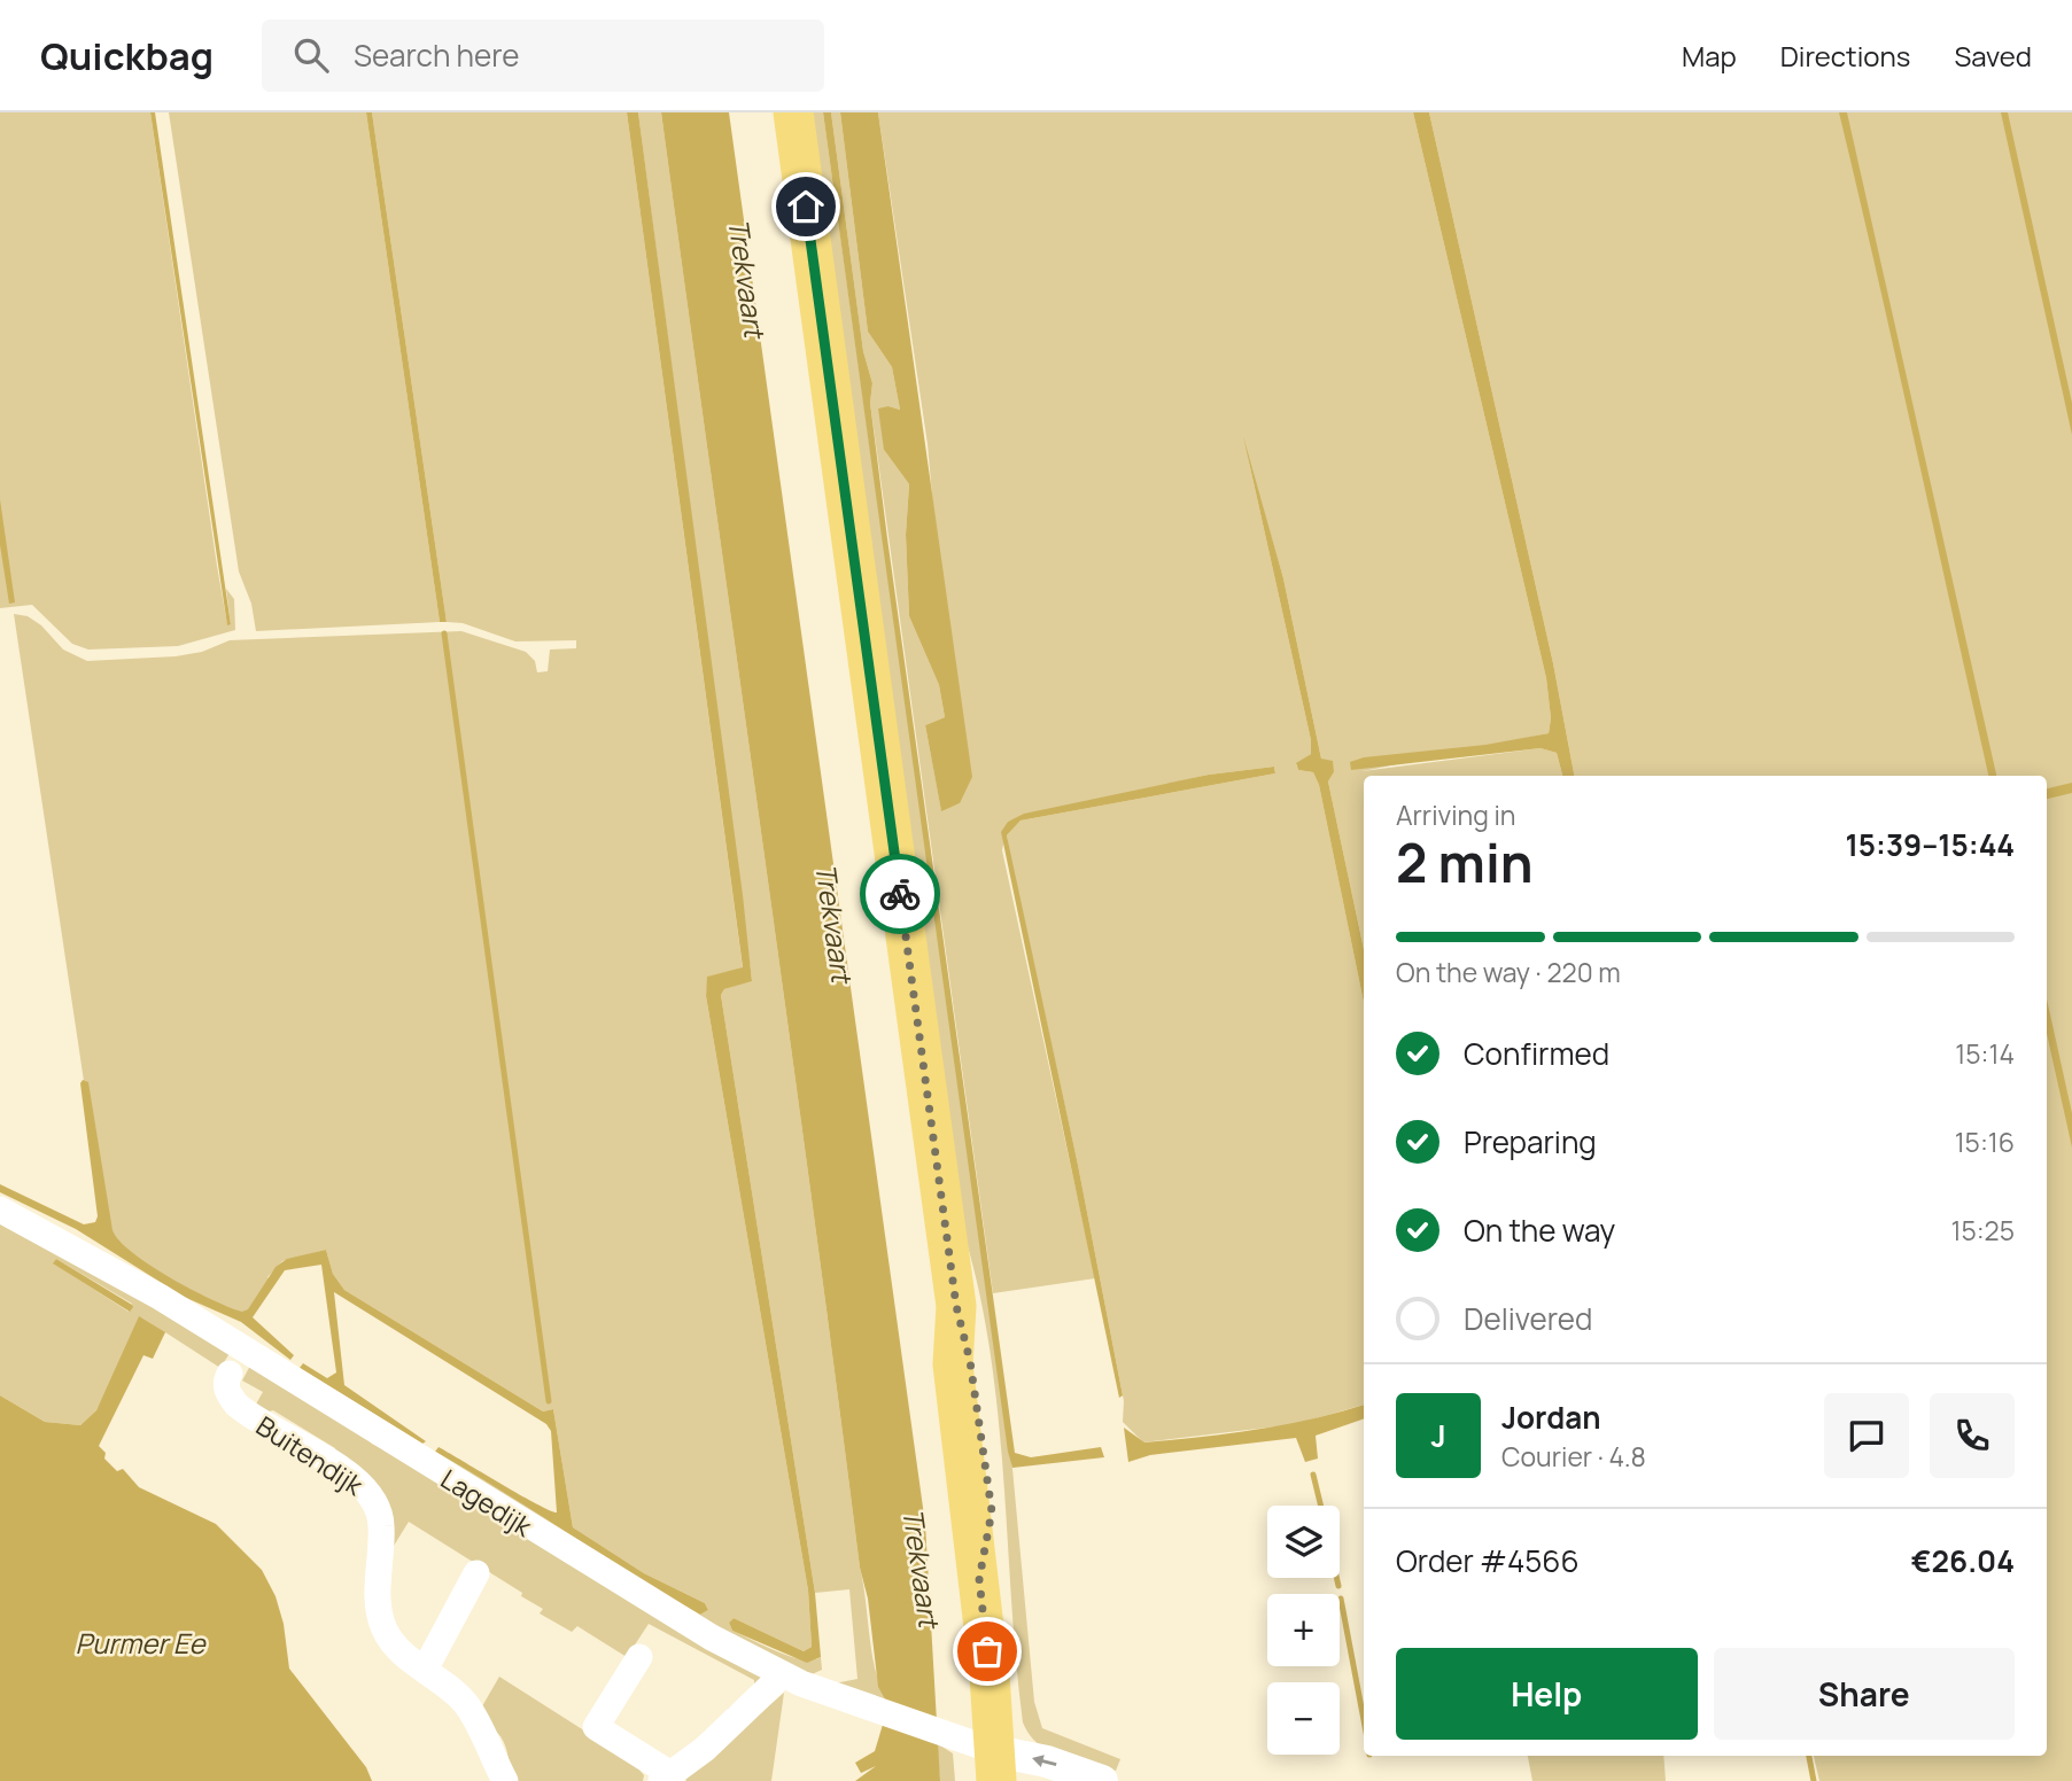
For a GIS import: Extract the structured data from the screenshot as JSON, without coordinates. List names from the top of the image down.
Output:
{
  "streets": {
    "street": ["Buitendijk", "Lagedijk"]
  },
  "water": ["Trekvaart", "Purmer Ee"],
  "page": {
    "header": "Quickbag",
    "search": "Search here",
    "nav": ["Map", "Directions", "Saved"],
    "heading": ["2 min", "Arriving in", "15:39–15:44"],
    "panel": [
      "Jordan",
      "Courier · 4.8",
      "Order #4566",
      "€26.04"
    ],
    "bar": "On the way · 220 m",
    "list": [
      ["Confirmed", "15:14"],
      ["Preparing", "15:16"],
      ["On the way", "15:25"],
      "Delivered"
    ],
    "round": "J",
    "map_buttons": ["+", "−"],
    "buttons": ["Help", "Share"]
  }
}
